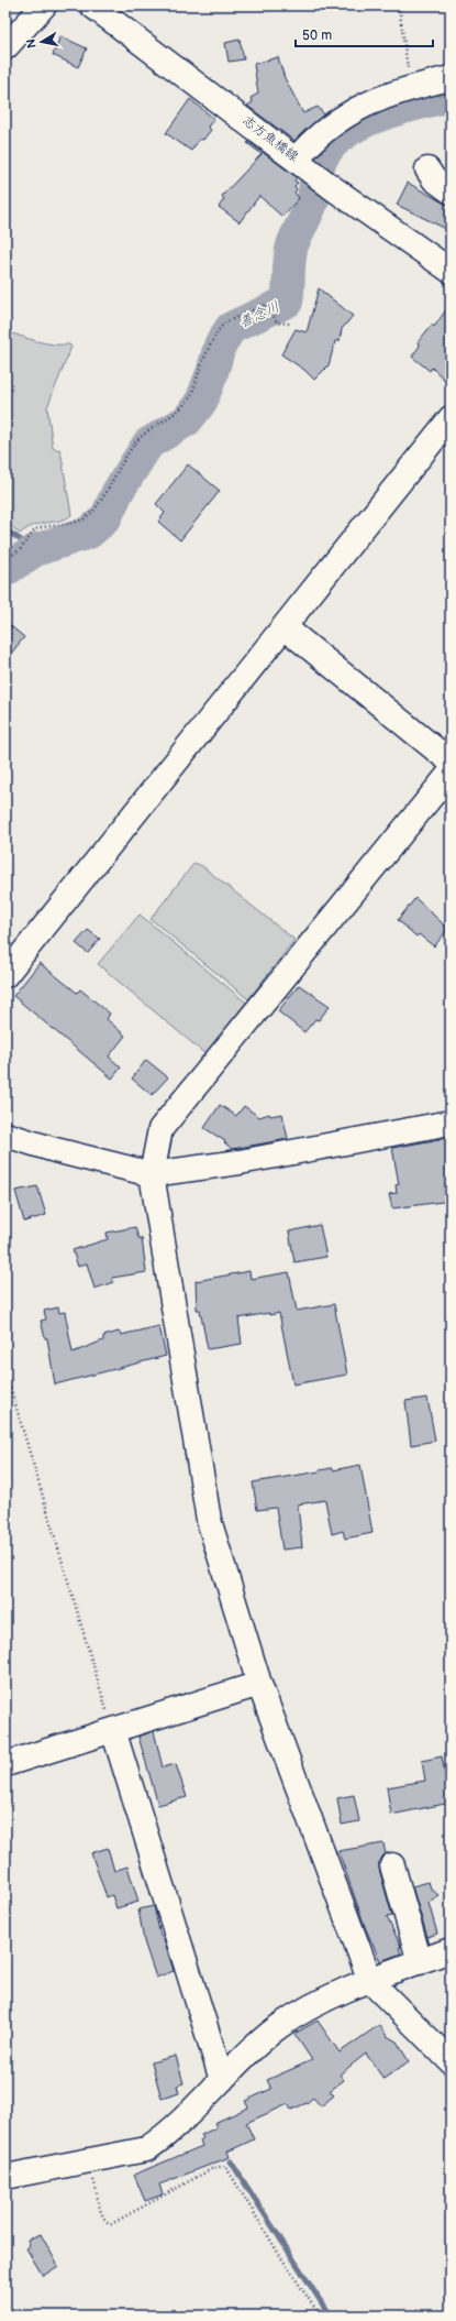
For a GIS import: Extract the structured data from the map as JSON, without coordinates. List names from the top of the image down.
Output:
{
  "streets": {
    "street": ["志方魚橋線"]
  },
  "water": ["善念川"],
  "scale_bar": "50 m",
  "north": "left"
}
